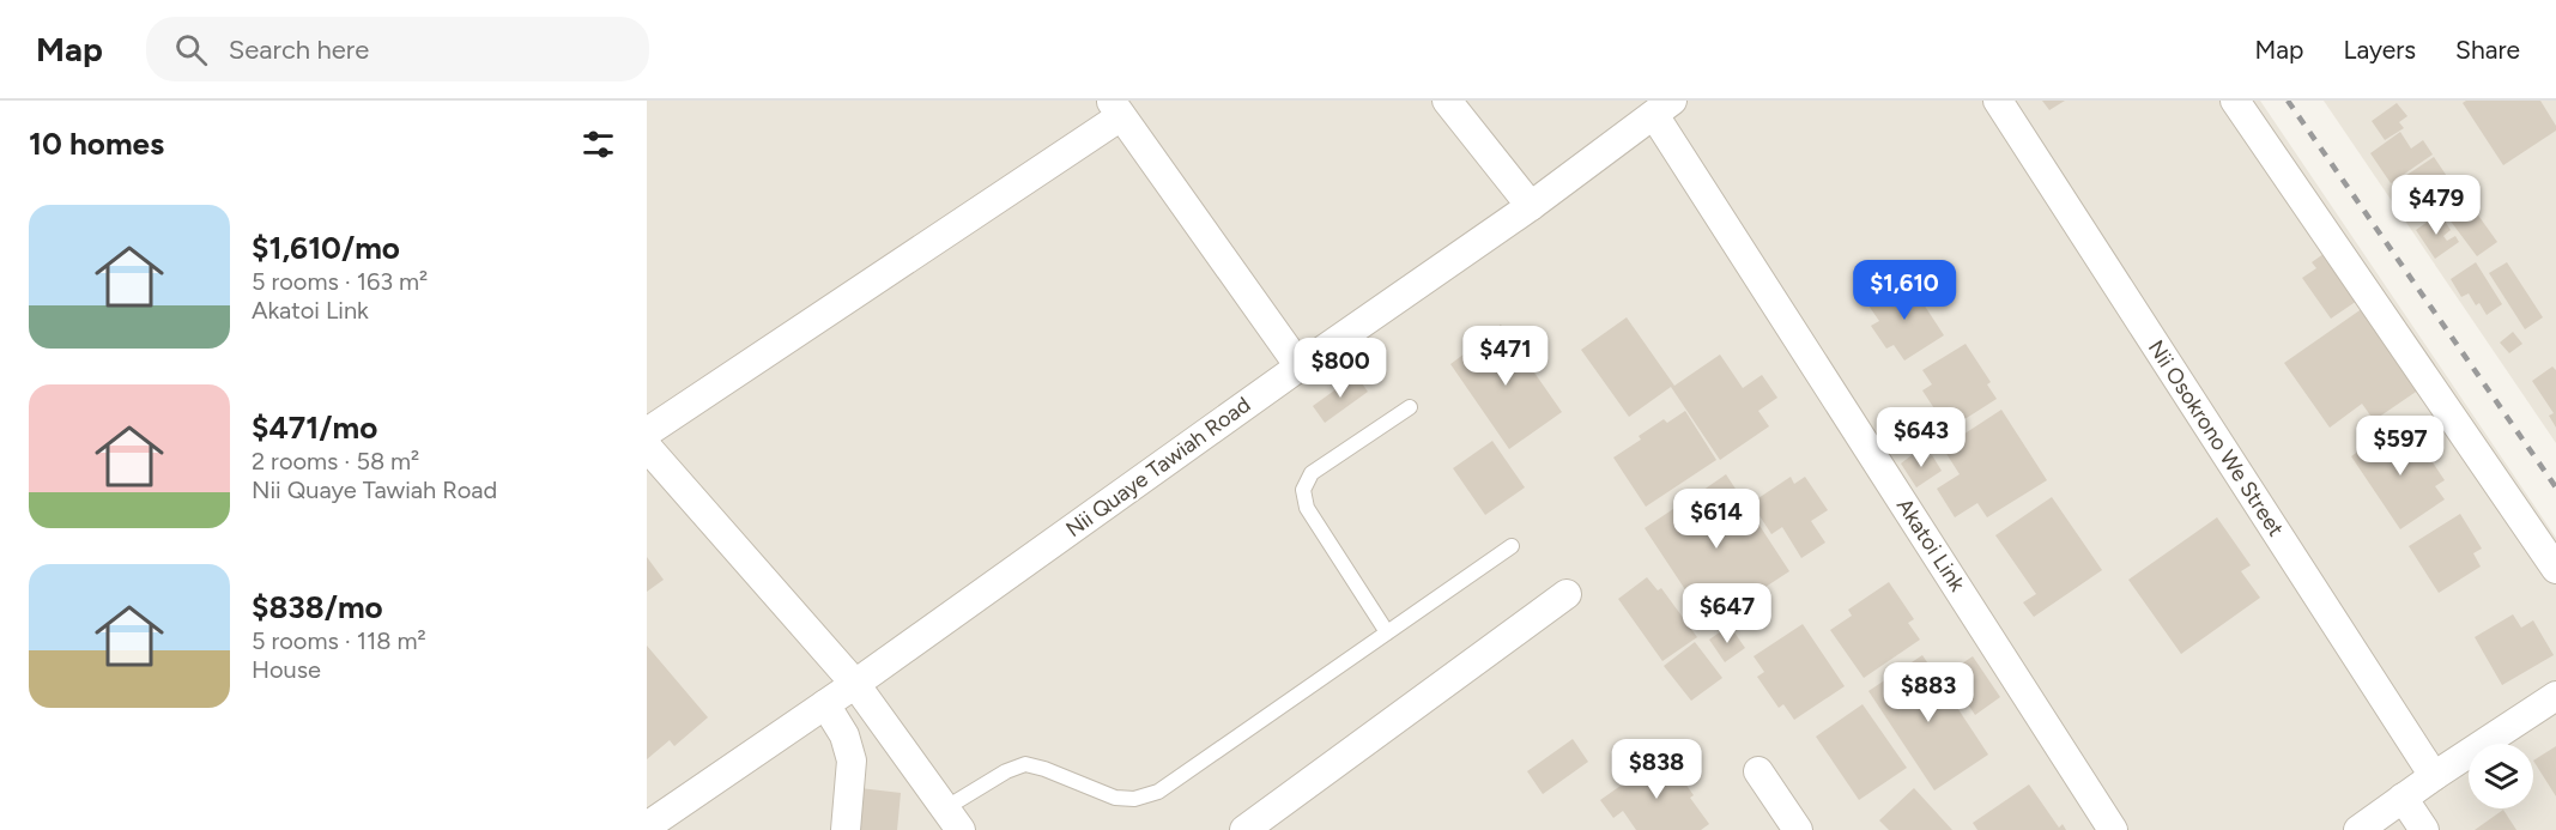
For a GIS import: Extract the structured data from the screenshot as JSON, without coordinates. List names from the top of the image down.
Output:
{
  "streets": {
    "street": ["Nii Osokrono We Street", "Nii Quaye Tawiah Road", "Akatoi Link"]
  },
  "crossings": [
    ["Nii Quaye Tawiah Road", "Akatoi Link"]
  ],
  "page": {
    "header": "Map",
    "search": "Search here",
    "nav": ["Map", "Layers", "Share"],
    "heading": "10 homes",
    "price": [
      "$479",
      "$1,610",
      "$471",
      "$800",
      "$643",
      "$597",
      "$614",
      "$647",
      "$883",
      "$838"
    ],
    "list": [
      {
        "name": "$1,610/mo",
        "note": "5 rooms · 163 m² · Akatoi Link"
      },
      {
        "name": "$471/mo",
        "note": "2 rooms · 58 m² · Nii Quaye Tawiah Road"
      },
      {
        "name": "$838/mo",
        "note": "5 rooms · 118 m² · House"
      }
    ]
  }
}
